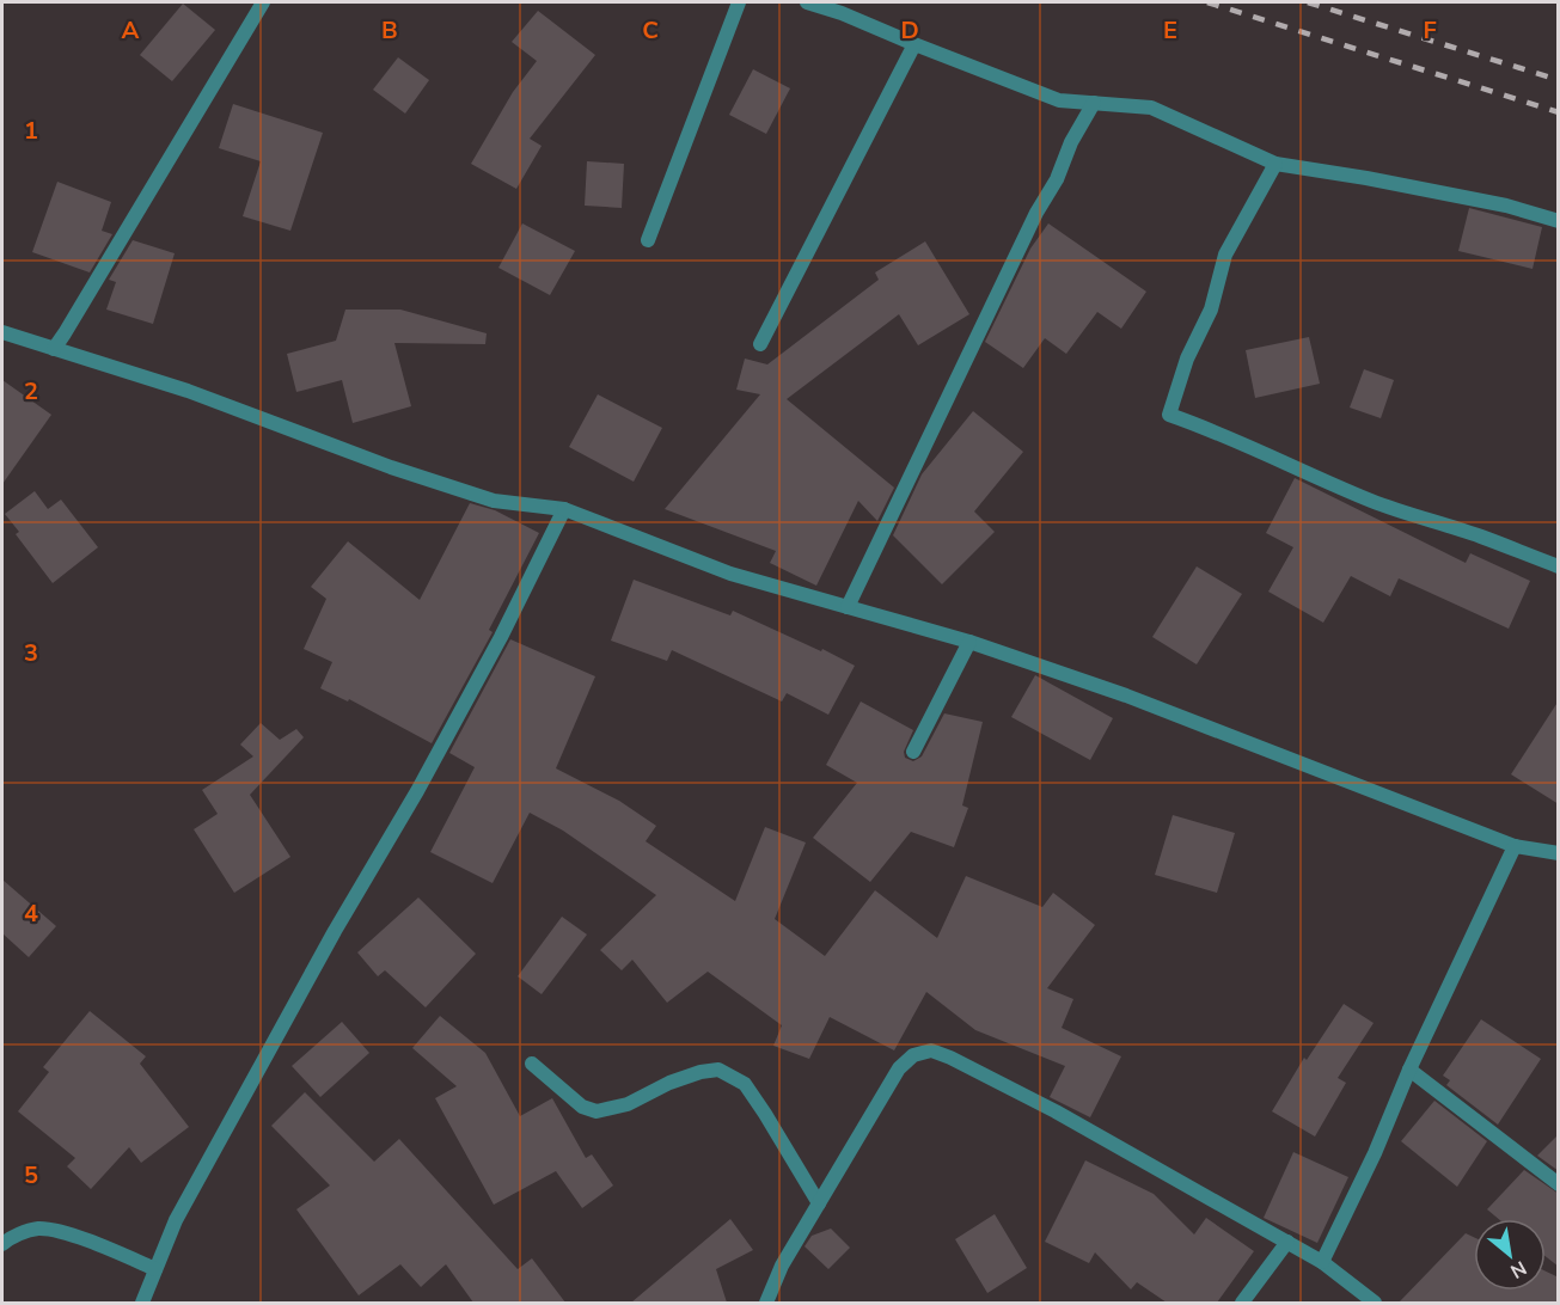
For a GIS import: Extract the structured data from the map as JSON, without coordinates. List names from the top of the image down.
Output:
{
  "north": "bottom right",
  "grid": {
    "columns": [
      "A",
      "B",
      "C",
      "D",
      "E",
      "F"
    ],
    "rows": [
      "1",
      "2",
      "3",
      "4",
      "5"
    ]
  }
}
